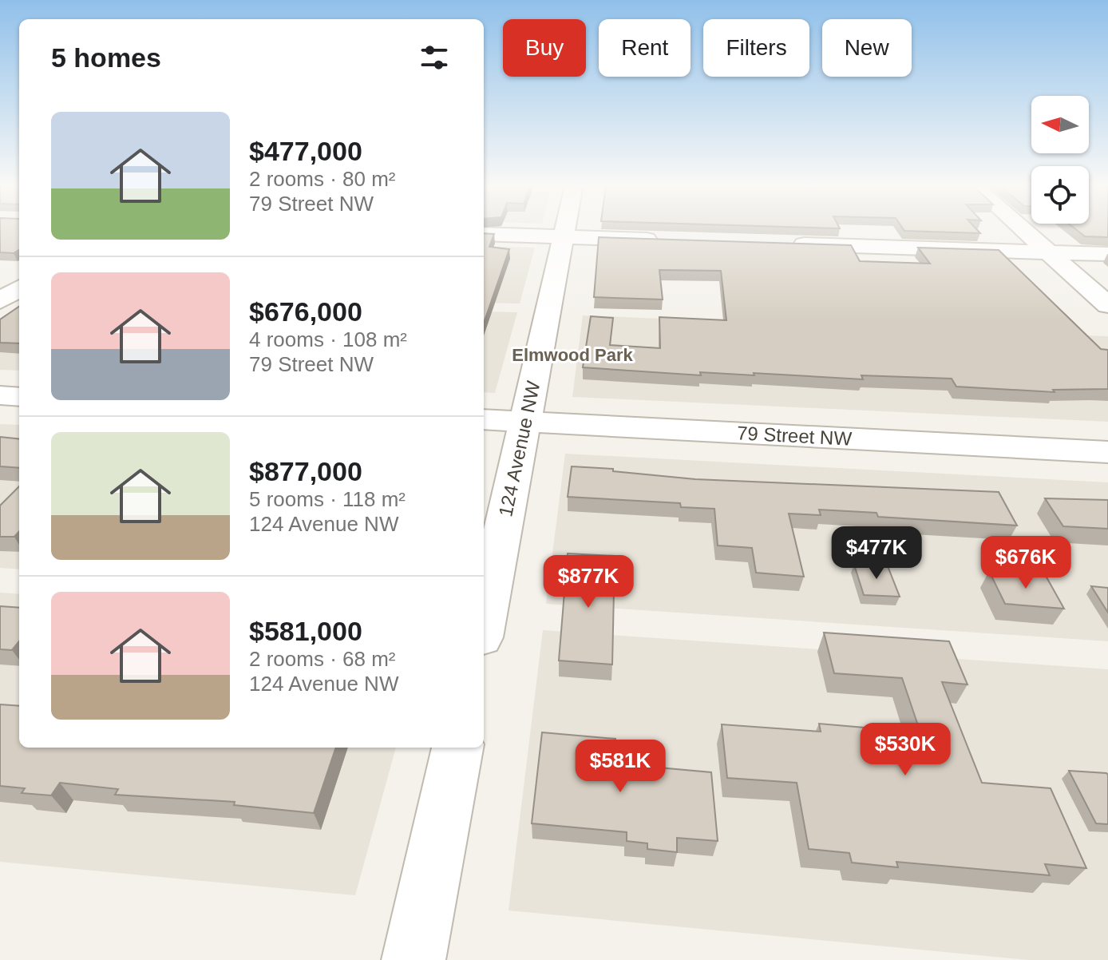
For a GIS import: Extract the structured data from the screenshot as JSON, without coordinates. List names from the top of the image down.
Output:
{
  "streets": {
    "street": ["79 Street NW", "124 Avenue NW"]
  },
  "crossings": [
    ["79 Street NW", "124 Avenue NW"]
  ],
  "districts": ["Elmwood Park"],
  "north": "left",
  "page": {
    "chip": [
      "Buy",
      "Rent",
      "Filters",
      "New"
    ],
    "heading": "5 homes",
    "list": [
      {
        "name": "$477,000",
        "note": "2 rooms · 80 m² · 79 Street NW"
      },
      {
        "name": "$676,000",
        "note": "4 rooms · 108 m² · 79 Street NW"
      },
      {
        "name": "$877,000",
        "note": "5 rooms · 118 m² · 124 Avenue NW"
      },
      {
        "name": "$581,000",
        "note": "2 rooms · 68 m² · 124 Avenue NW"
      }
    ],
    "price": [
      "$477K",
      "$676K",
      "$877K",
      "$530K",
      "$581K"
    ]
  }
}
